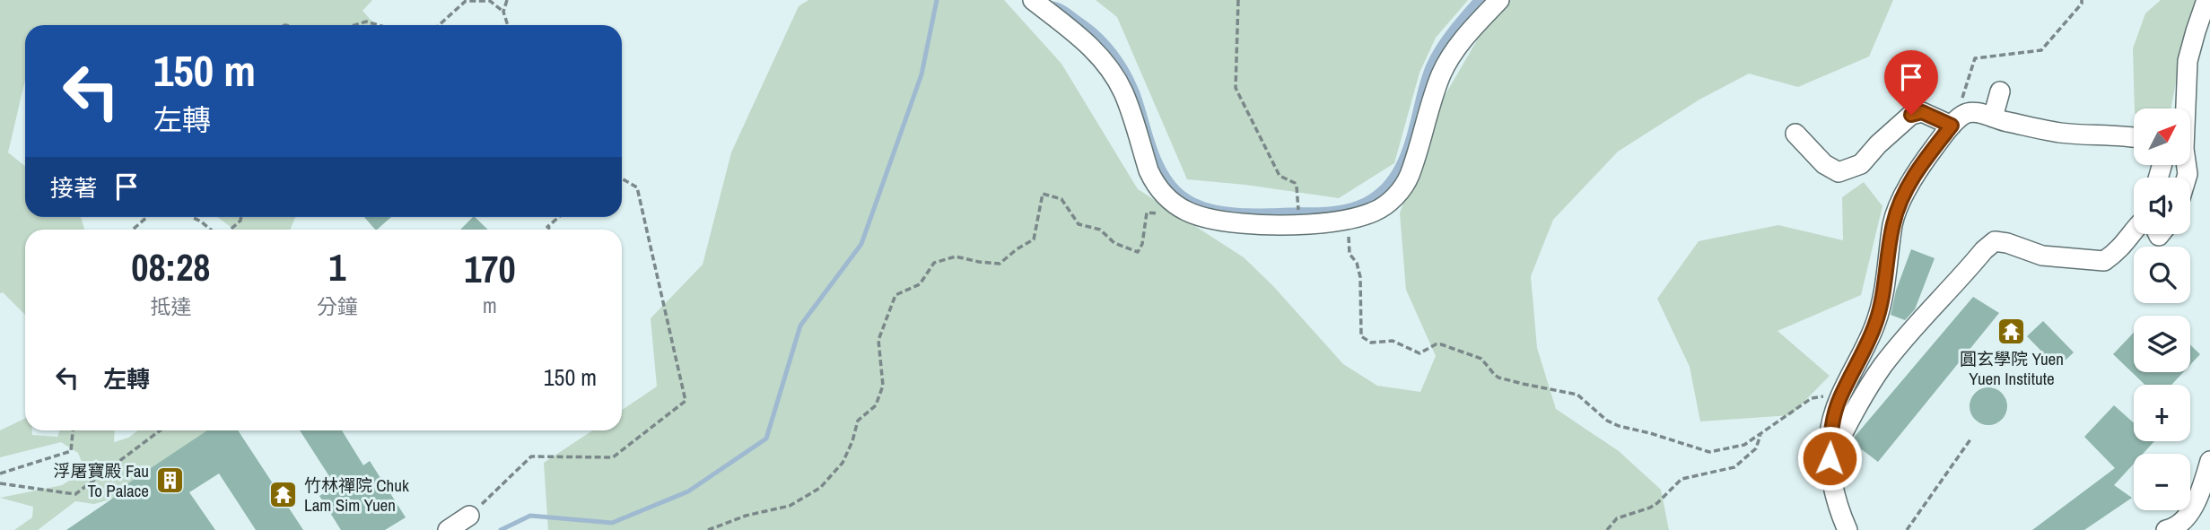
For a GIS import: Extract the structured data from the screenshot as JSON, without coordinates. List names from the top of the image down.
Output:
{
  "places": {
    "temple": ["圓玄學院 Yuen Yuen Institute", "竹林禪院 Chuk Lam Sim Yuen"],
    "building": ["浮屠寶殿 Fau To Palace"]
  },
  "north": "top right",
  "page": {
    "turn": ["150 m", "左轉"],
    "map_buttons": ["+", "−"],
    "then": "接著",
    "eta": [
      "08:28",
      "抵達",
      "1",
      "分鐘",
      "170",
      "m"
    ],
    "list": [
      {
        "name": "左轉",
        "value": "150 m"
      }
    ]
  }
}
